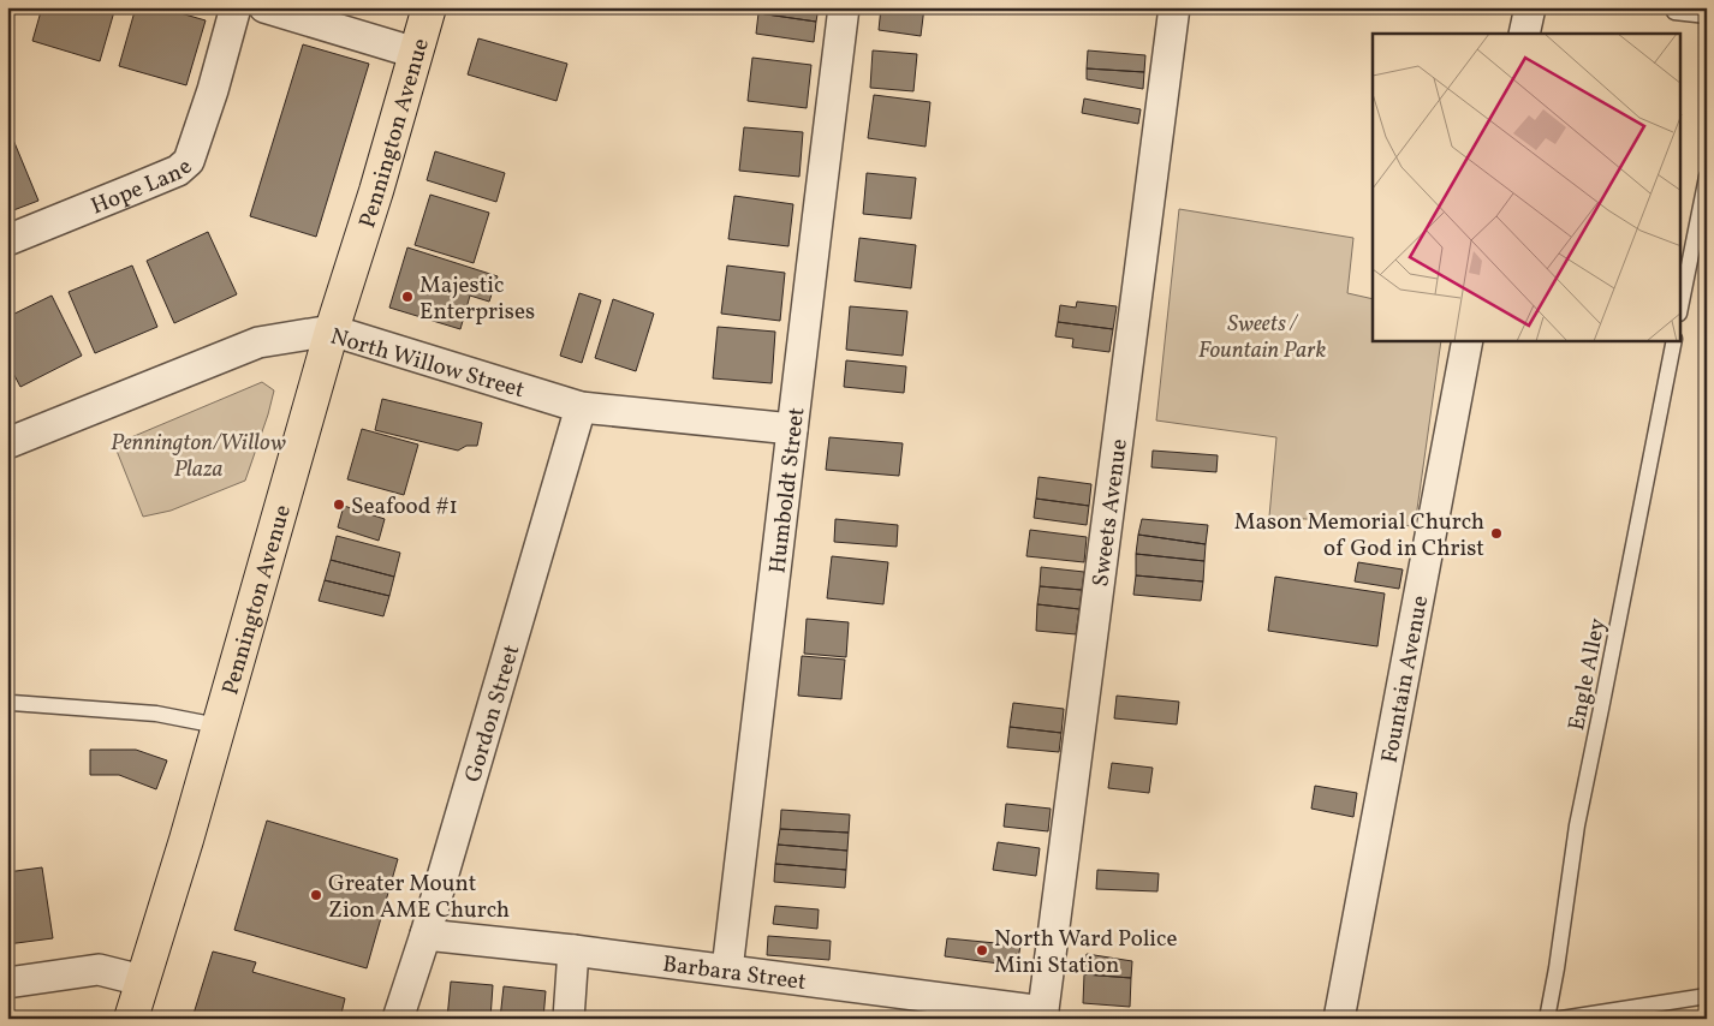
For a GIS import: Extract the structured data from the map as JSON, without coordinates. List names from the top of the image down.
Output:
{
  "streets": {
    "main road": ["Pennington Avenue"],
    "street": [
      "Hope Lane",
      "North Willow Street",
      "Humboldt Street",
      "Sweets Avenue",
      "Fountain Avenue",
      "Gordon Street",
      "Barbara Street"
    ],
    "lane": ["Engle Alley"]
  },
  "crossings": [
    ["Pennington Avenue", "North Willow Street"],
    ["North Willow Street", "Humboldt Street"],
    ["North Willow Street", "Gordon Street"],
    ["Humboldt Street", "Barbara Street"],
    ["Sweets Avenue", "Barbara Street"],
    ["Gordon Street", "Barbara Street"]
  ],
  "parks": ["Sweets / Fountain Park", "Pennington/Willow Plaza"],
  "places": [
    "Majestic Enterprises",
    "Seafood #1",
    "Mason Memorial Church of God in Christ",
    "Greater Mount Zion AME Church",
    "North Ward Police Mini Station"
  ]
}
